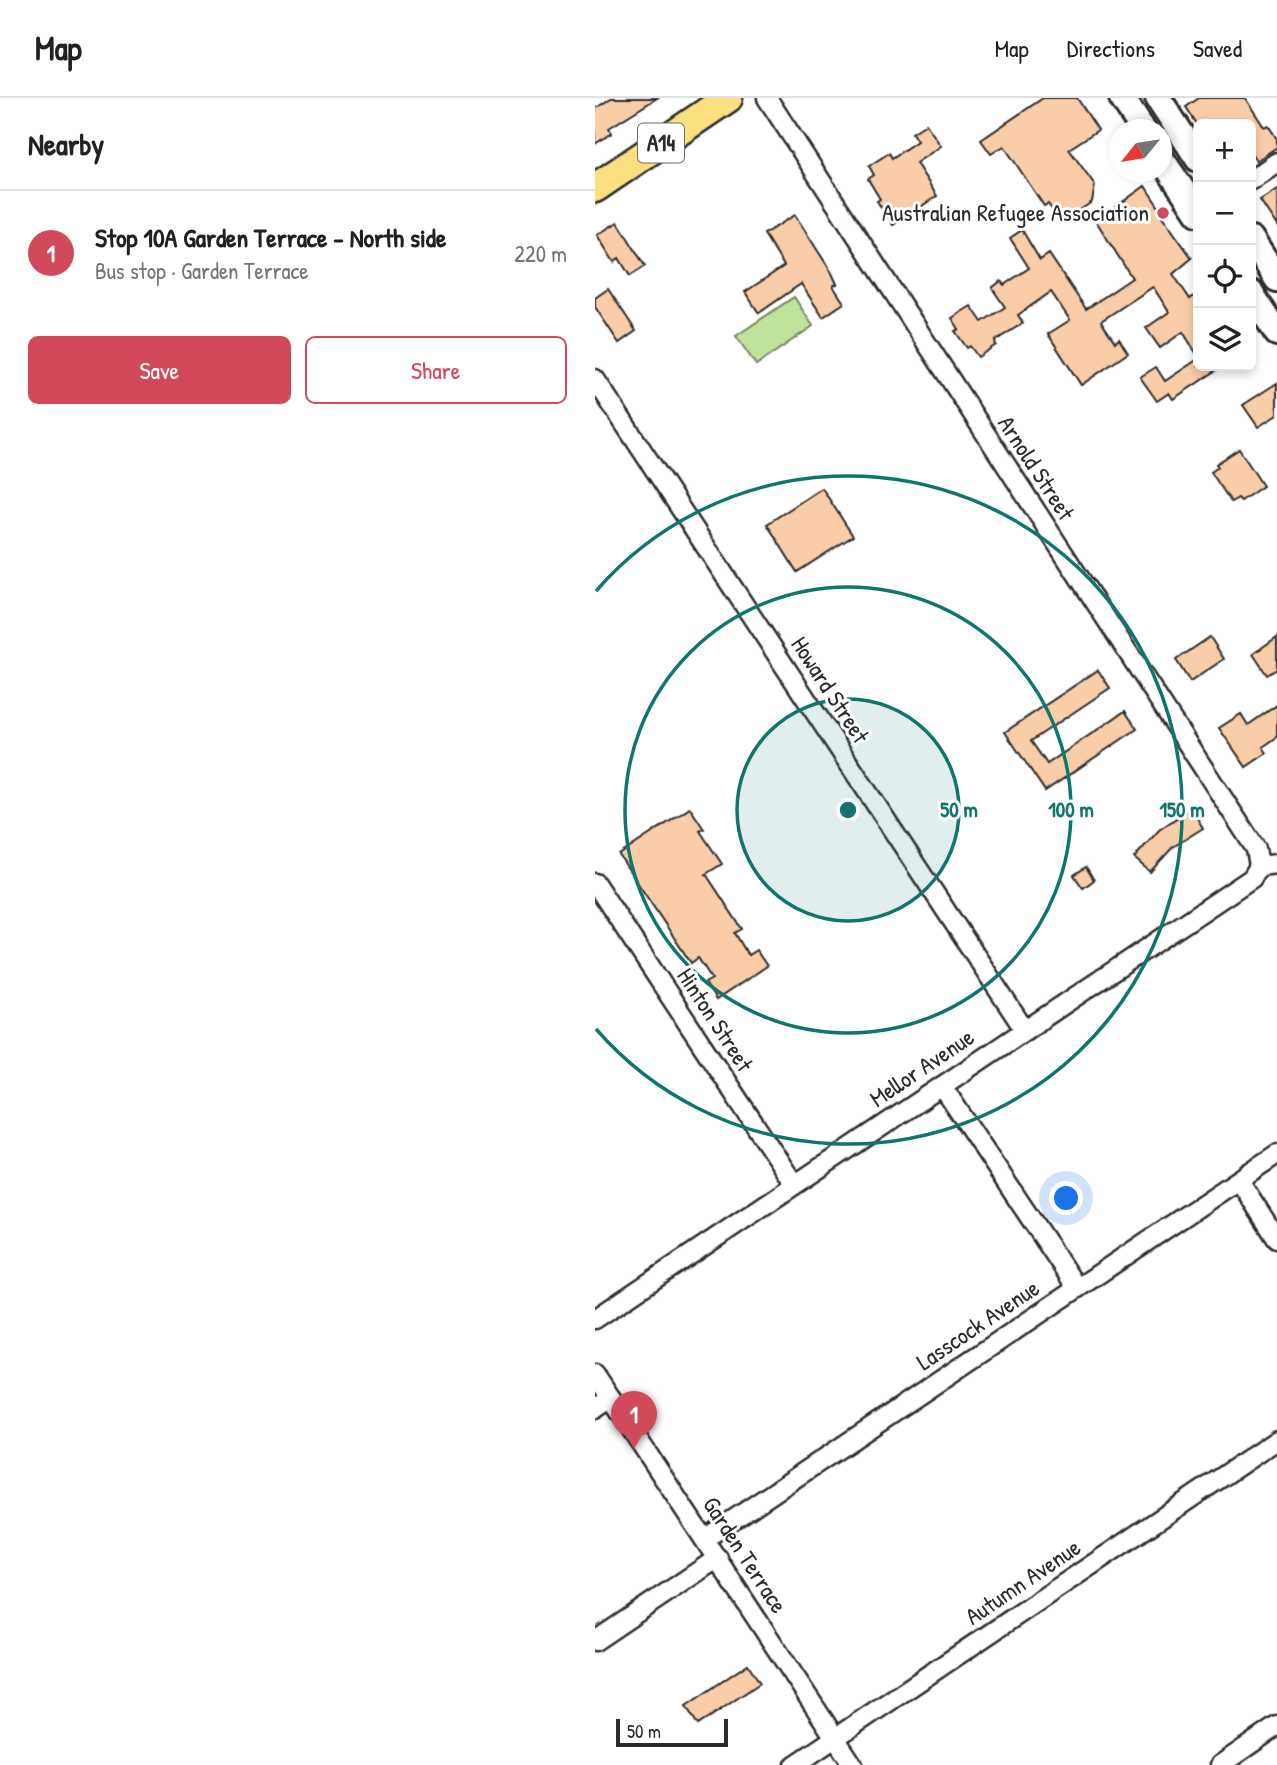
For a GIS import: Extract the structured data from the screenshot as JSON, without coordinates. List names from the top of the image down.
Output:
{
  "streets": {
    "main road": ["A14"],
    "street": [
      "Arnold Street",
      "Howard Street",
      "Hinton Street",
      "Mellor Avenue",
      "Lasscock Avenue",
      "Garden Terrace",
      "Autumn Avenue"
    ]
  },
  "crossings": [
    ["Arnold Street", "Mellor Avenue"],
    ["Howard Street", "Mellor Avenue"],
    ["Hinton Street", "Mellor Avenue"],
    ["Lasscock Avenue", "Garden Terrace"],
    ["Garden Terrace", "Autumn Avenue"]
  ],
  "places": ["Australian Refugee Association"],
  "scale_bar": "50 m",
  "north": "bottom left",
  "page": {
    "header": "Map",
    "nav": ["Map", "Directions", "Saved"],
    "heading": "Nearby",
    "map_buttons": ["+", "−"],
    "list": [
      {
        "mark": "1",
        "name": "Stop 10A Garden Terrace - North side",
        "note": "Bus stop · Garden Terrace",
        "value": "220 m"
      }
    ],
    "buttons": ["Save", "Share"],
    "pins": "1",
    "scale": "50 m"
  },
  "rings": ["50 m", "100 m", "150 m"]
}
